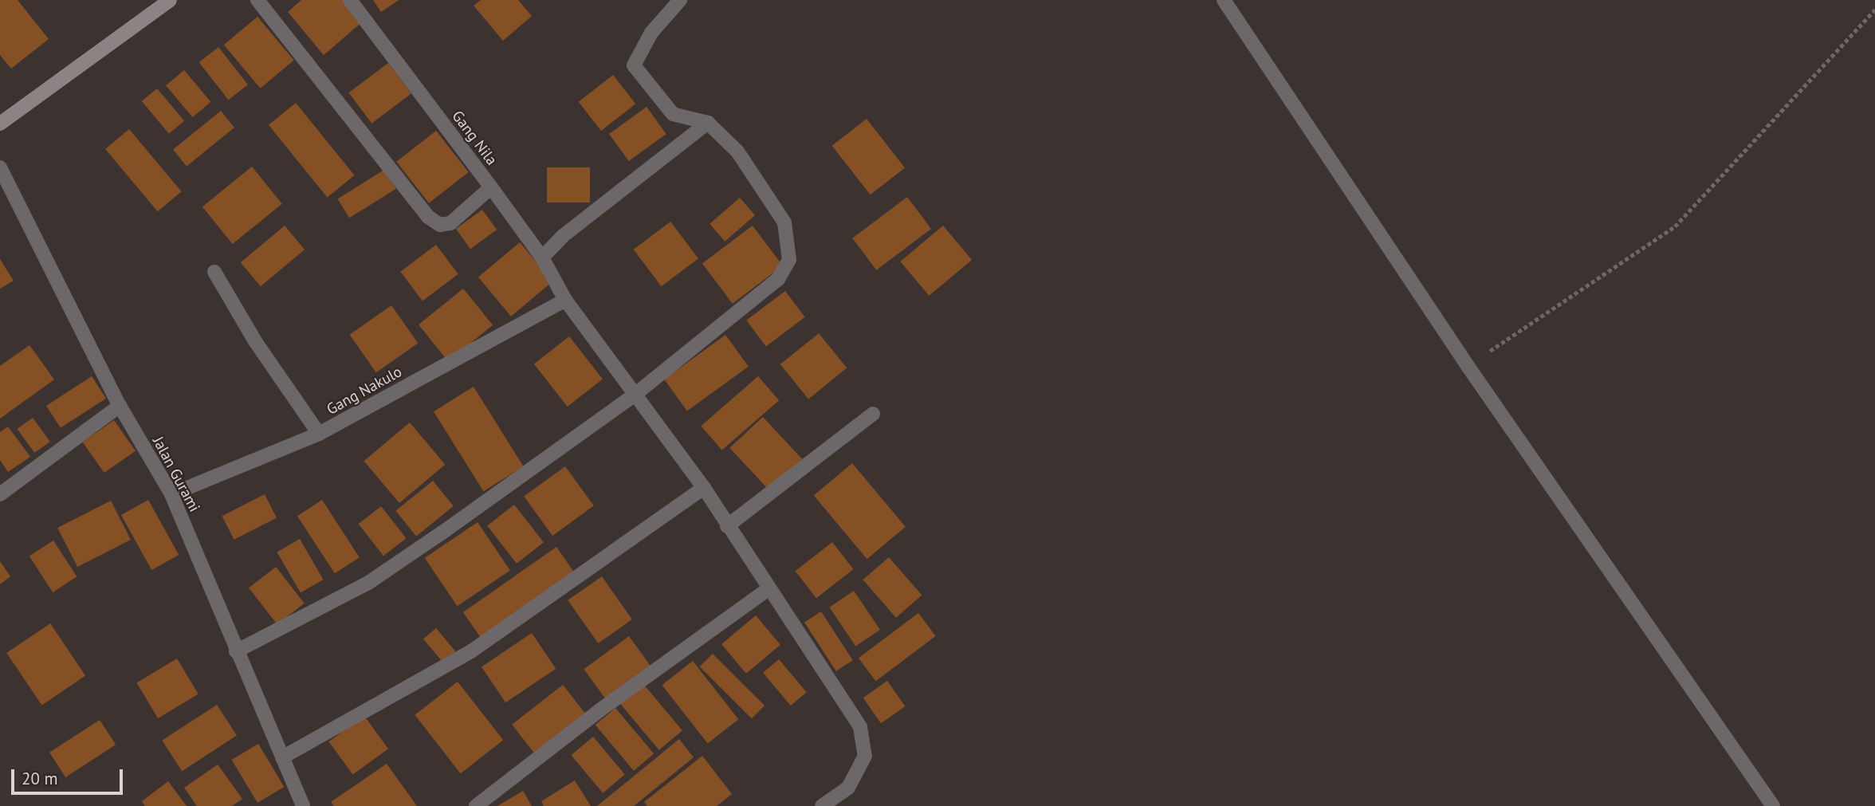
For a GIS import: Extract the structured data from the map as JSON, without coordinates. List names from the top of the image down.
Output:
{
  "streets": {
    "street": ["Gang Nila", "Gang Nakulo", "Jalan Gurami"]
  },
  "crossings": [
    ["Gang Nila", "Gang Nakulo"],
    ["Gang Nakulo", "Jalan Gurami"]
  ],
  "scale_bar": "20 m"
}
